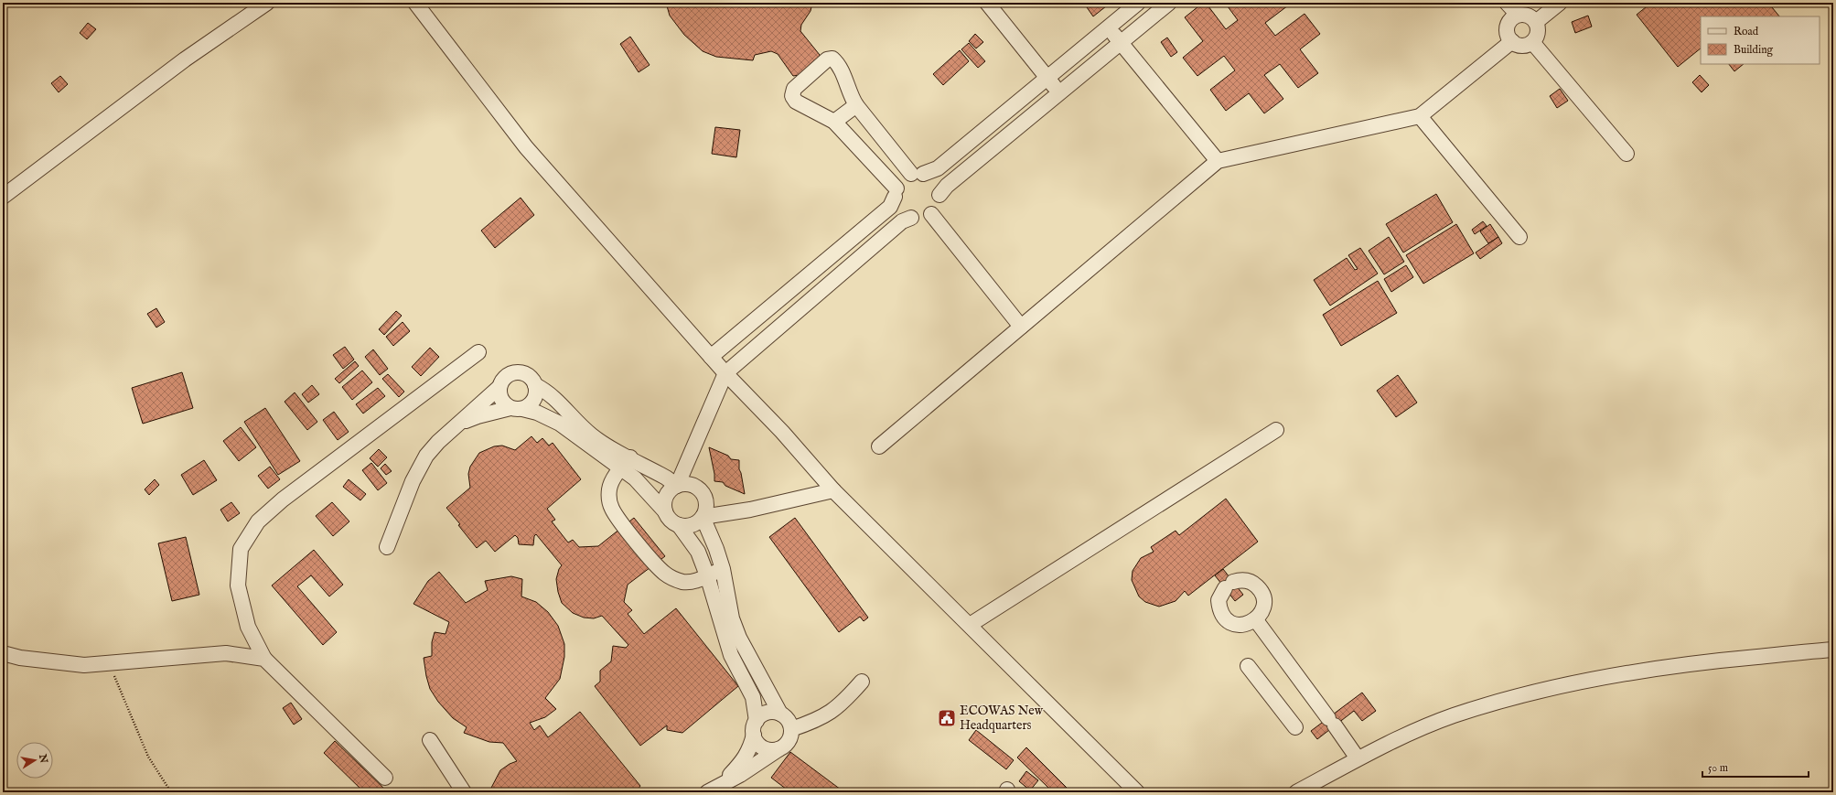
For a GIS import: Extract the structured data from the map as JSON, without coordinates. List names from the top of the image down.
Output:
{
  "places": {
    "public building": ["ECOWAS New Headquarters"]
  },
  "legend": ["Road", "Building"],
  "scale_bar": "50 m",
  "north": "right"
}
